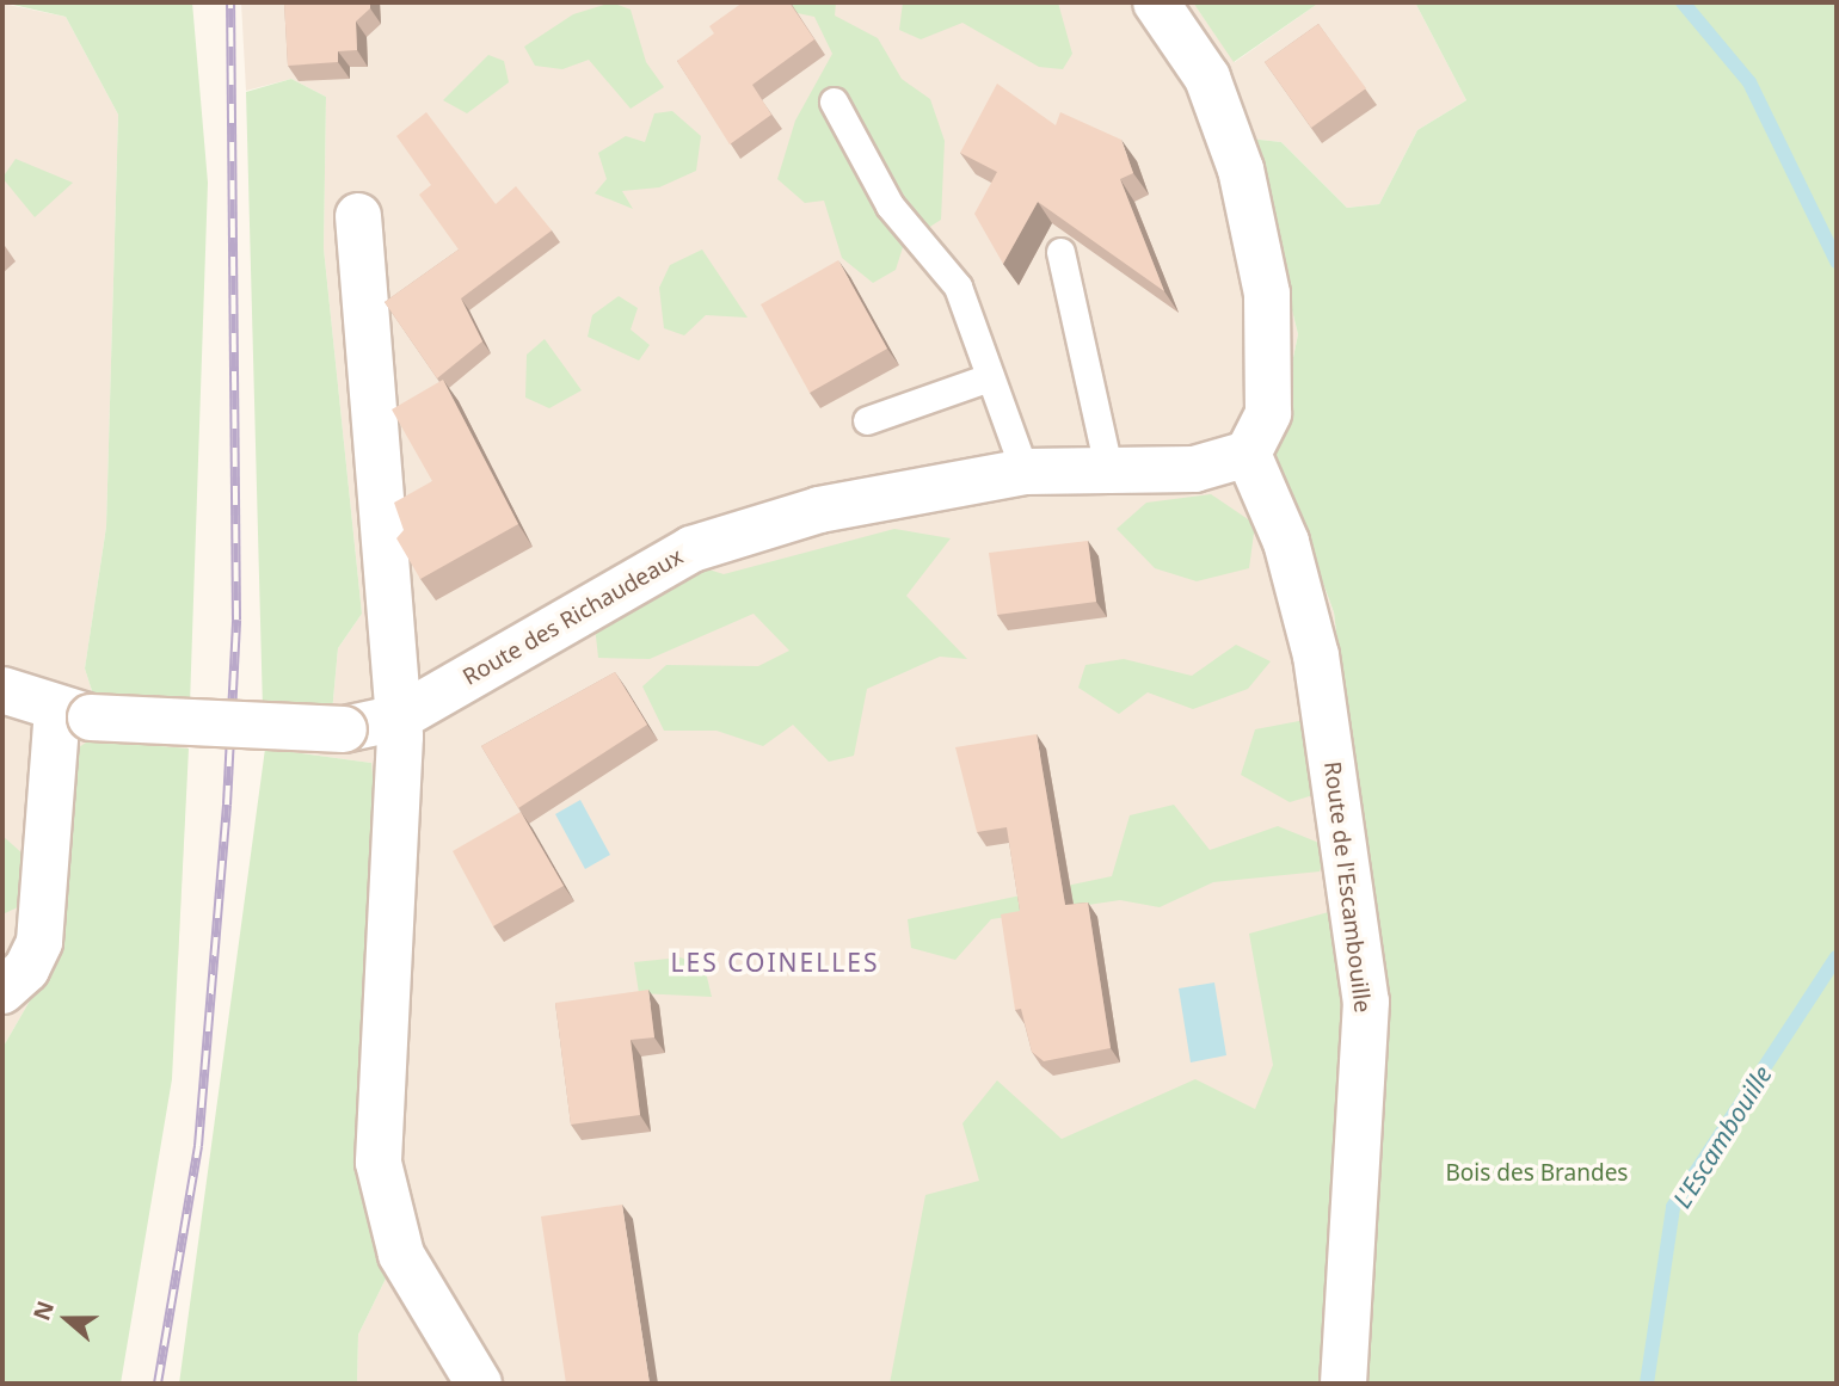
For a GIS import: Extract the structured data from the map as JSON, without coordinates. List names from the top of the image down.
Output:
{
  "streets": {
    "street": ["Route des Richaudeaux", "Route de l'Escambouille"]
  },
  "crossings": [
    ["Route des Richaudeaux", "Route de l'Escambouille"]
  ],
  "districts": ["LES COINELLES"],
  "water": ["L'Escambouille"],
  "parks": ["Bois des Brandes"],
  "north": "left"
}
